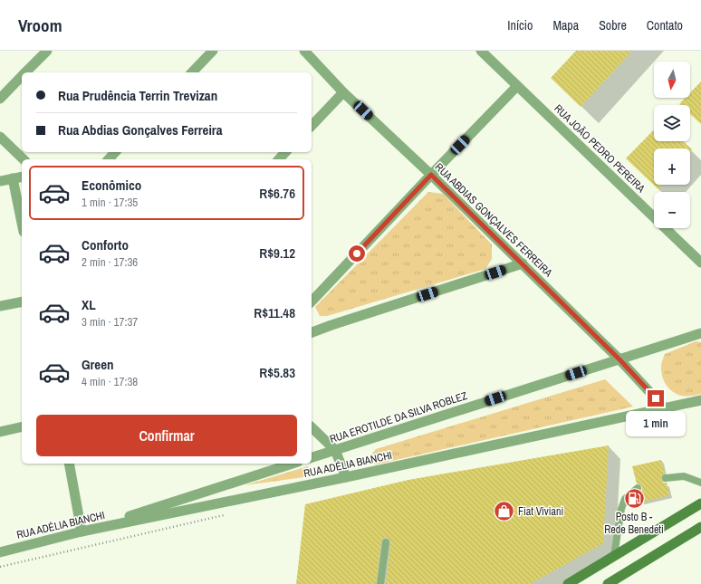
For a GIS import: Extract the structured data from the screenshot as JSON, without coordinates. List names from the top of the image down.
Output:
{
  "streets": {
    "street": [
      "RUA JOÃO PEDRO PEREIRA",
      "RUA ABDIAS GONÇALVES FERREIRA",
      "RUA EROTILDE DA SILVA ROBLEZ",
      "RUA ADÉLIA BIANCHI"
    ]
  },
  "crossings": [
    ["RUA ABDIAS GONÇALVES FERREIRA", "RUA EROTILDE DA SILVA ROBLEZ"],
    ["RUA ABDIAS GONÇALVES FERREIRA", "RUA ADÉLIA BIANCHI"]
  ],
  "places": {
    "fuel station": ["Posto B - Rede Benedeti"],
    "shop": ["Fiat Viviani"]
  },
  "north": "bottom",
  "page": {
    "header": "Vroom",
    "nav": [
      "Início",
      "Mapa",
      "Sobre",
      "Contato"
    ],
    "map_buttons": ["+", "−"],
    "banner": ["Rua Prudência Terrin Trevizan", "Rua Abdias Gonçalves Ferreira"],
    "list": [
      {
        "name": "Econômico",
        "note": "1 min · 17:35",
        "value": "R$6.76"
      },
      {
        "name": "Conforto",
        "note": "2 min · 17:36",
        "value": "R$9.12"
      },
      {
        "name": "XL",
        "note": "3 min · 17:37",
        "value": "R$11.48"
      },
      {
        "name": "Green",
        "note": "4 min · 17:38",
        "value": "R$5.83"
      }
    ],
    "buttons": "Confirmar",
    "bubble": "1 min"
  }
}
